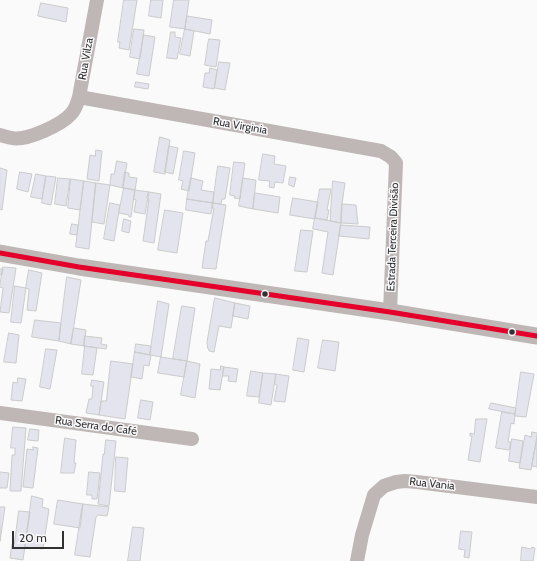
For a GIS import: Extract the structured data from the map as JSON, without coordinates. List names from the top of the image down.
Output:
{
  "streets": {
    "street": [
      "Rua Vilza",
      "Rua Virginia",
      "Estrada Terceira Divisão",
      "Rua Serra do Café",
      "Rua Vania"
    ]
  },
  "crossings": [
    ["Rua Vilza", "Rua Virginia"],
    ["Rua Virginia", "Estrada Terceira Divisão"]
  ],
  "scale_bar": "20 m"
}
